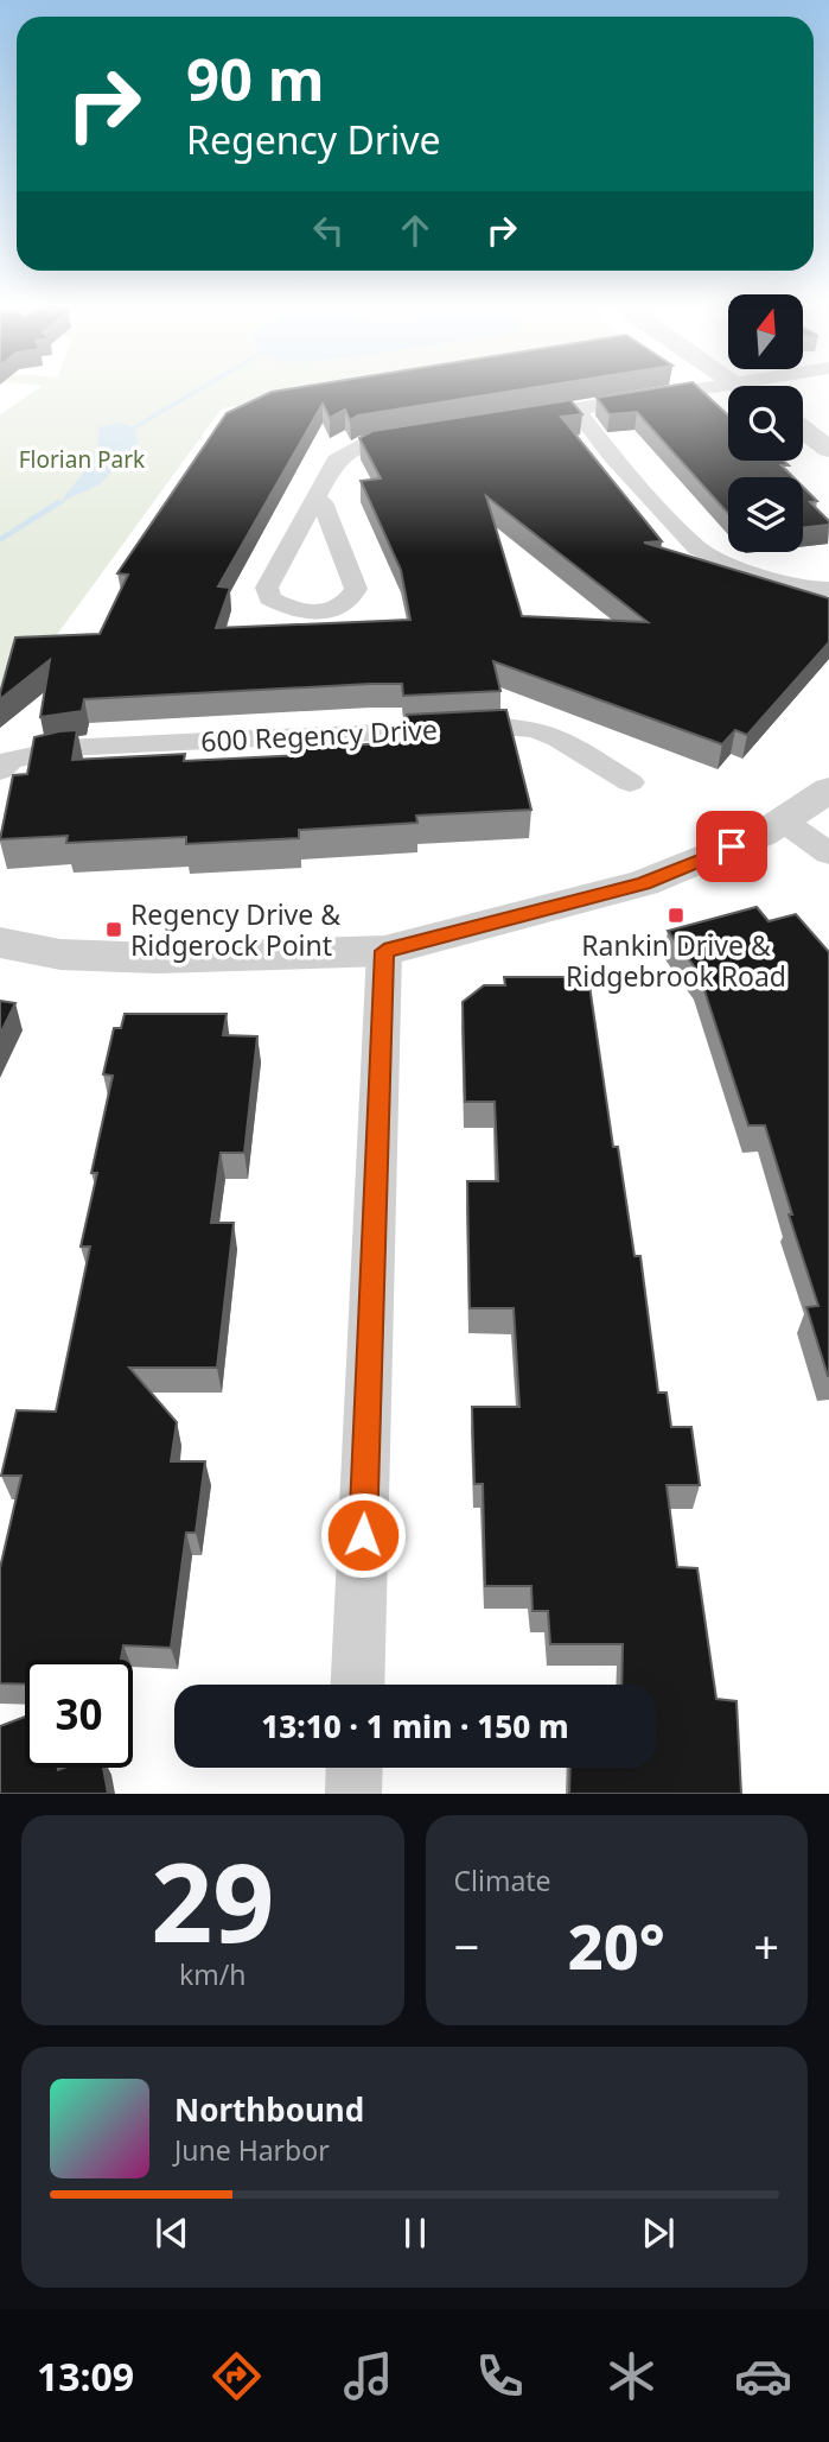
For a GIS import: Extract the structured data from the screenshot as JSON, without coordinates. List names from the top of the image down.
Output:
{
  "streets": {
    "street": ["600 Regency Drive"]
  },
  "parks": ["Florian Park"],
  "places": {
    "transit": ["Rankin Drive & Ridgebrook Road", "Regency Drive & Ridgerock Point"]
  },
  "north": "top",
  "page": {
    "turn": ["90 m", "Regency Drive"],
    "limit": "30",
    "trip": "13:10 · 1 min · 150 m",
    "tile": [
      ["29", "km/h"],
      "Climate"
    ],
    "heat": ["−", "20°", "+"],
    "song": ["Northbound", "June Harbor"],
    "tabs": "13:09"
  }
}
